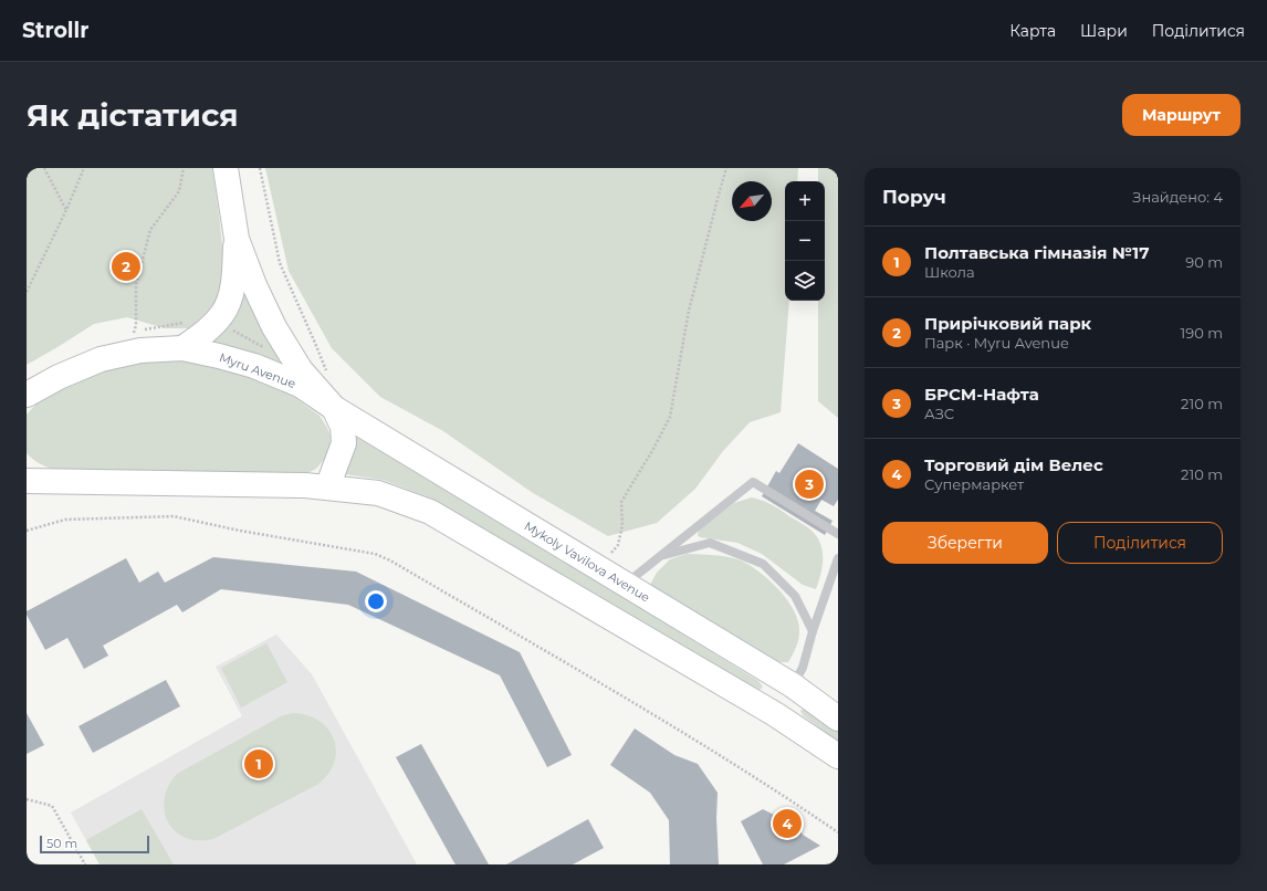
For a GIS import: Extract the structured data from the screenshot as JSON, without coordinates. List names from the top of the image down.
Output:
{
  "streets": {
    "main road": ["Myru Avenue", "Mykoly Vavilova Avenue"]
  },
  "crossings": [
    ["Myru Avenue", "Mykoly Vavilova Avenue"]
  ],
  "scale_bar": "50 m",
  "north": "bottom left",
  "page": {
    "header": "Strollr",
    "nav": ["Карта", "Шари", "Поділитися"],
    "buttons": [
      "Маршрут",
      ["Зберегти", "Поділитися"]
    ],
    "title": "Як дістатися",
    "heading": ["Поруч", "Знайдено: 4"],
    "map_buttons": ["+", "−"],
    "list": [
      {
        "mark": "1",
        "name": "Полтавська гімназія №17",
        "note": "Школа",
        "value": "90 m"
      },
      {
        "mark": "2",
        "name": "Прирічковий парк",
        "note": "Парк · Myru Avenue",
        "value": "190 m"
      },
      {
        "mark": "3",
        "name": "БРСМ-Нафта",
        "note": "АЗС",
        "value": "210 m"
      },
      {
        "mark": "4",
        "name": "Торговий дім Велес",
        "note": "Супермаркет",
        "value": "210 m"
      }
    ],
    "pins": [
      "2",
      "3",
      "1",
      "4"
    ],
    "scale": "50 m"
  }
}
